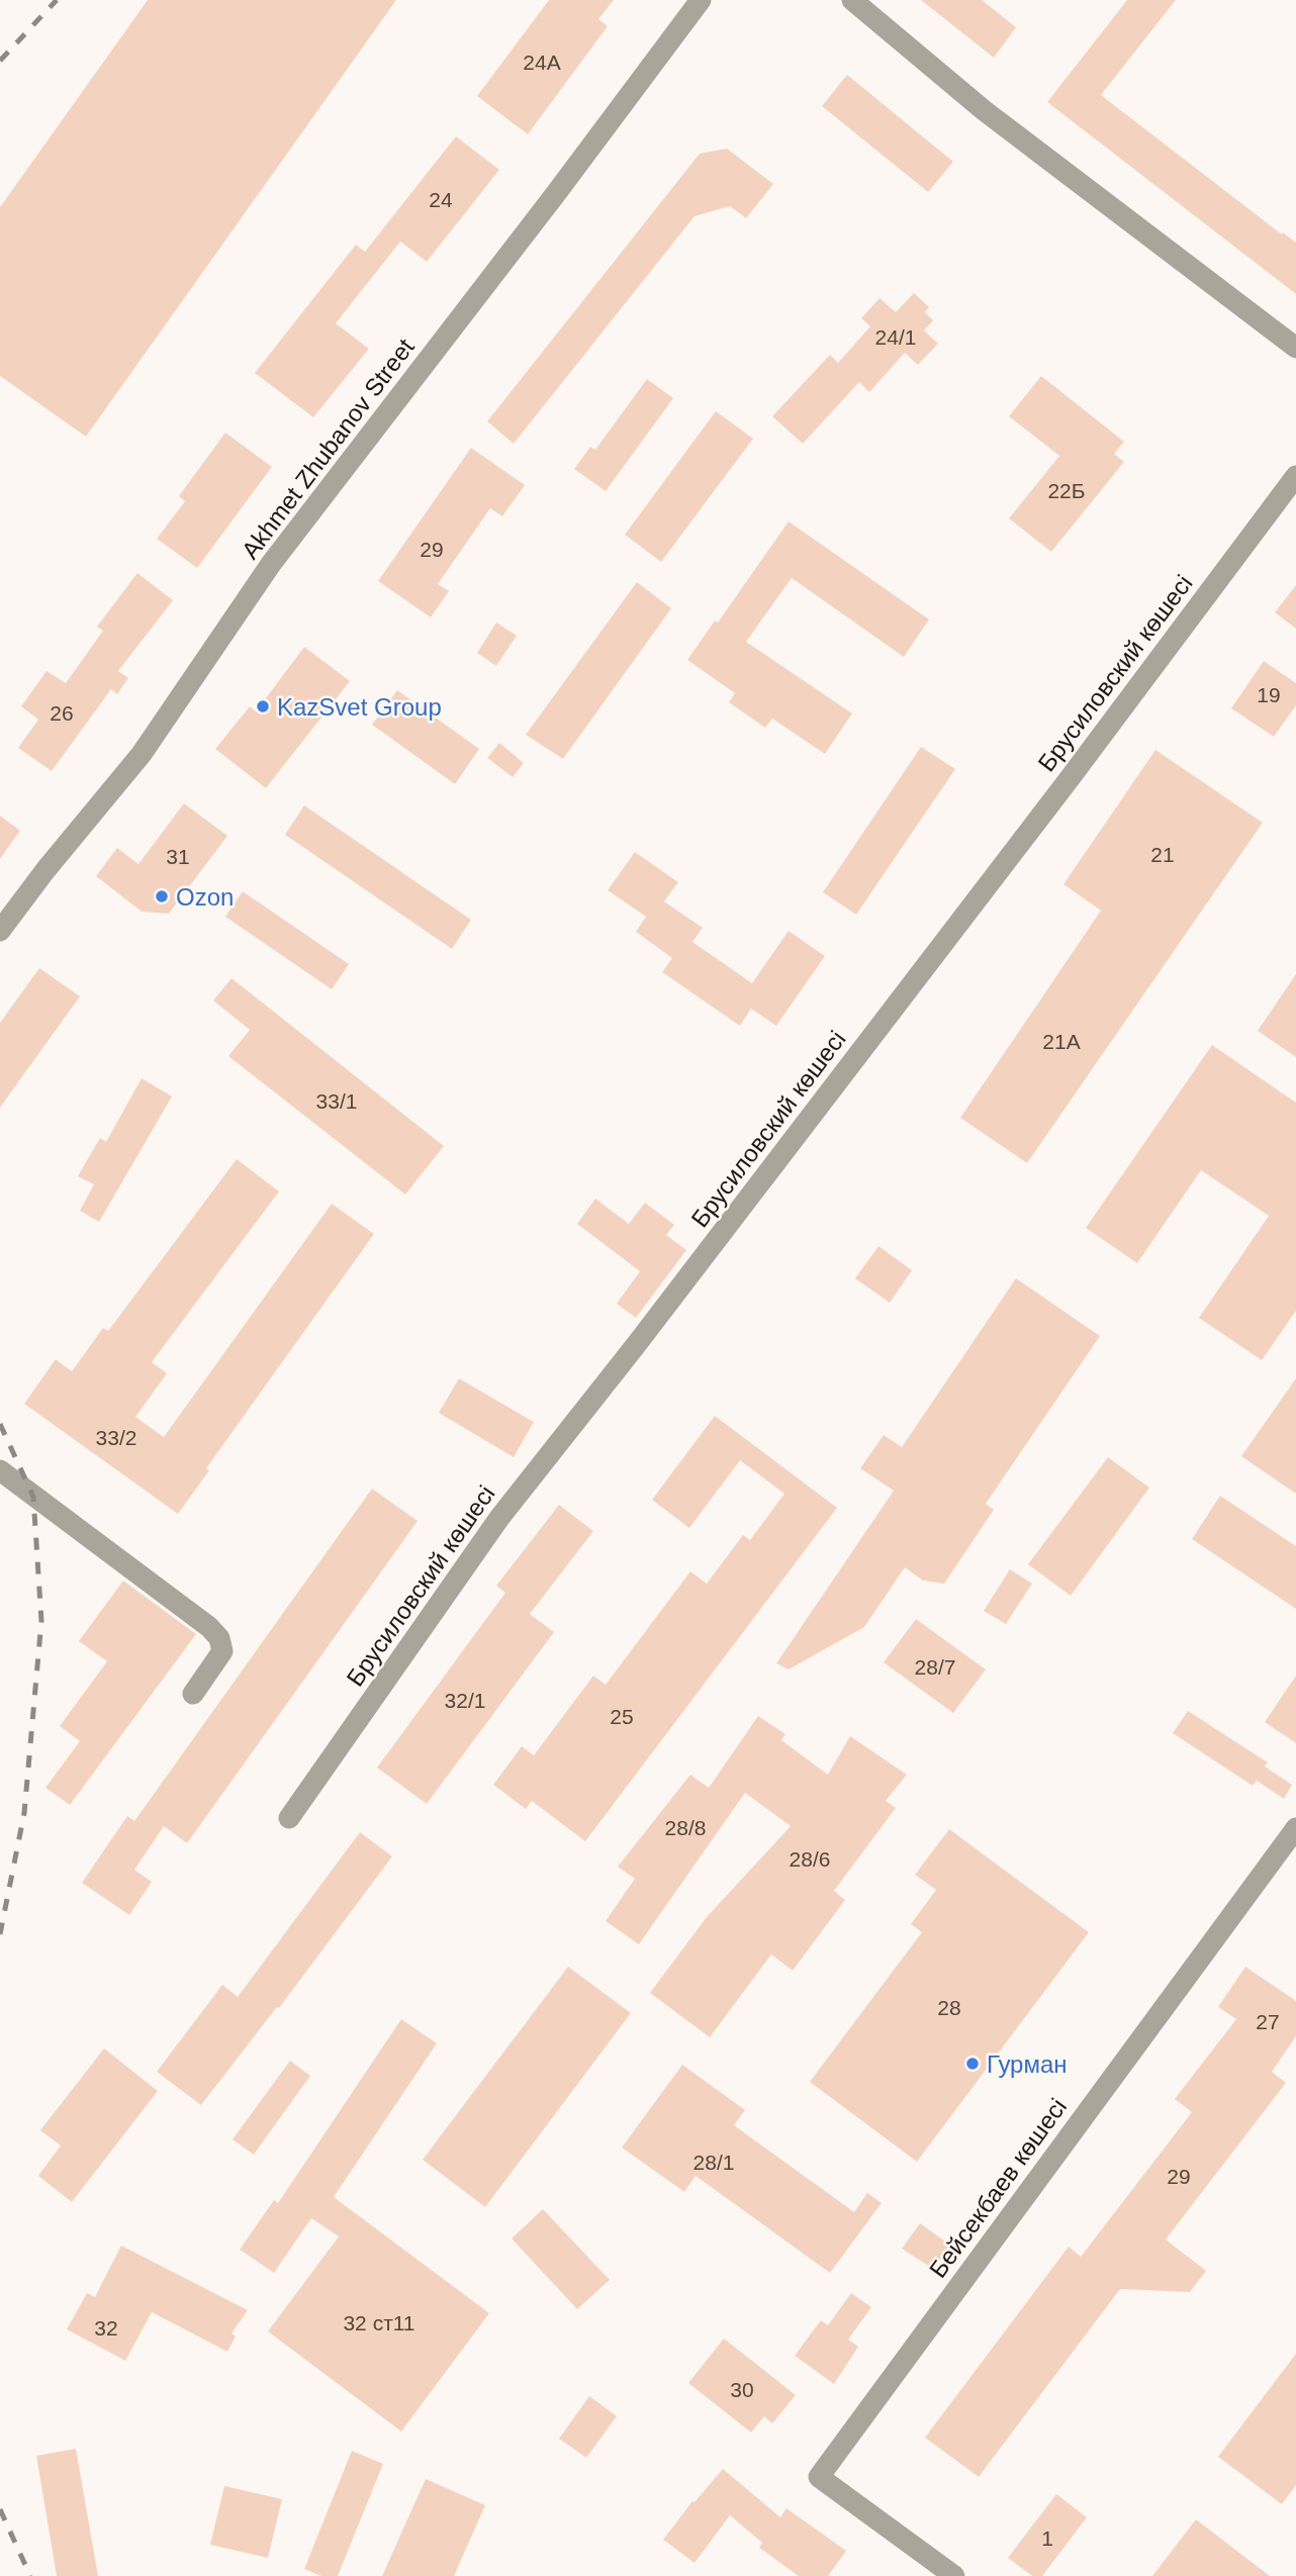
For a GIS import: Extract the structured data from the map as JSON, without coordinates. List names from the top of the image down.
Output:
{
  "streets": {
    "street": ["Akhmet Zhubanov Street", "Брусиловский көшесі", "Бейсекбаев көшесі"]
  },
  "places": ["KazSvet Group", "Ozon", "Гурман"],
  "house_numbers": [
    "24А",
    "24",
    "24/1",
    "22Б",
    "29",
    "19",
    "26",
    "21",
    "31",
    "21А",
    "33/1",
    "33/2",
    "28/7",
    "32/1",
    "25",
    "28/8",
    "28/6",
    "28",
    "27",
    "28/1",
    "29",
    "32 ст11",
    "32",
    "30",
    "1"
  ]
}
